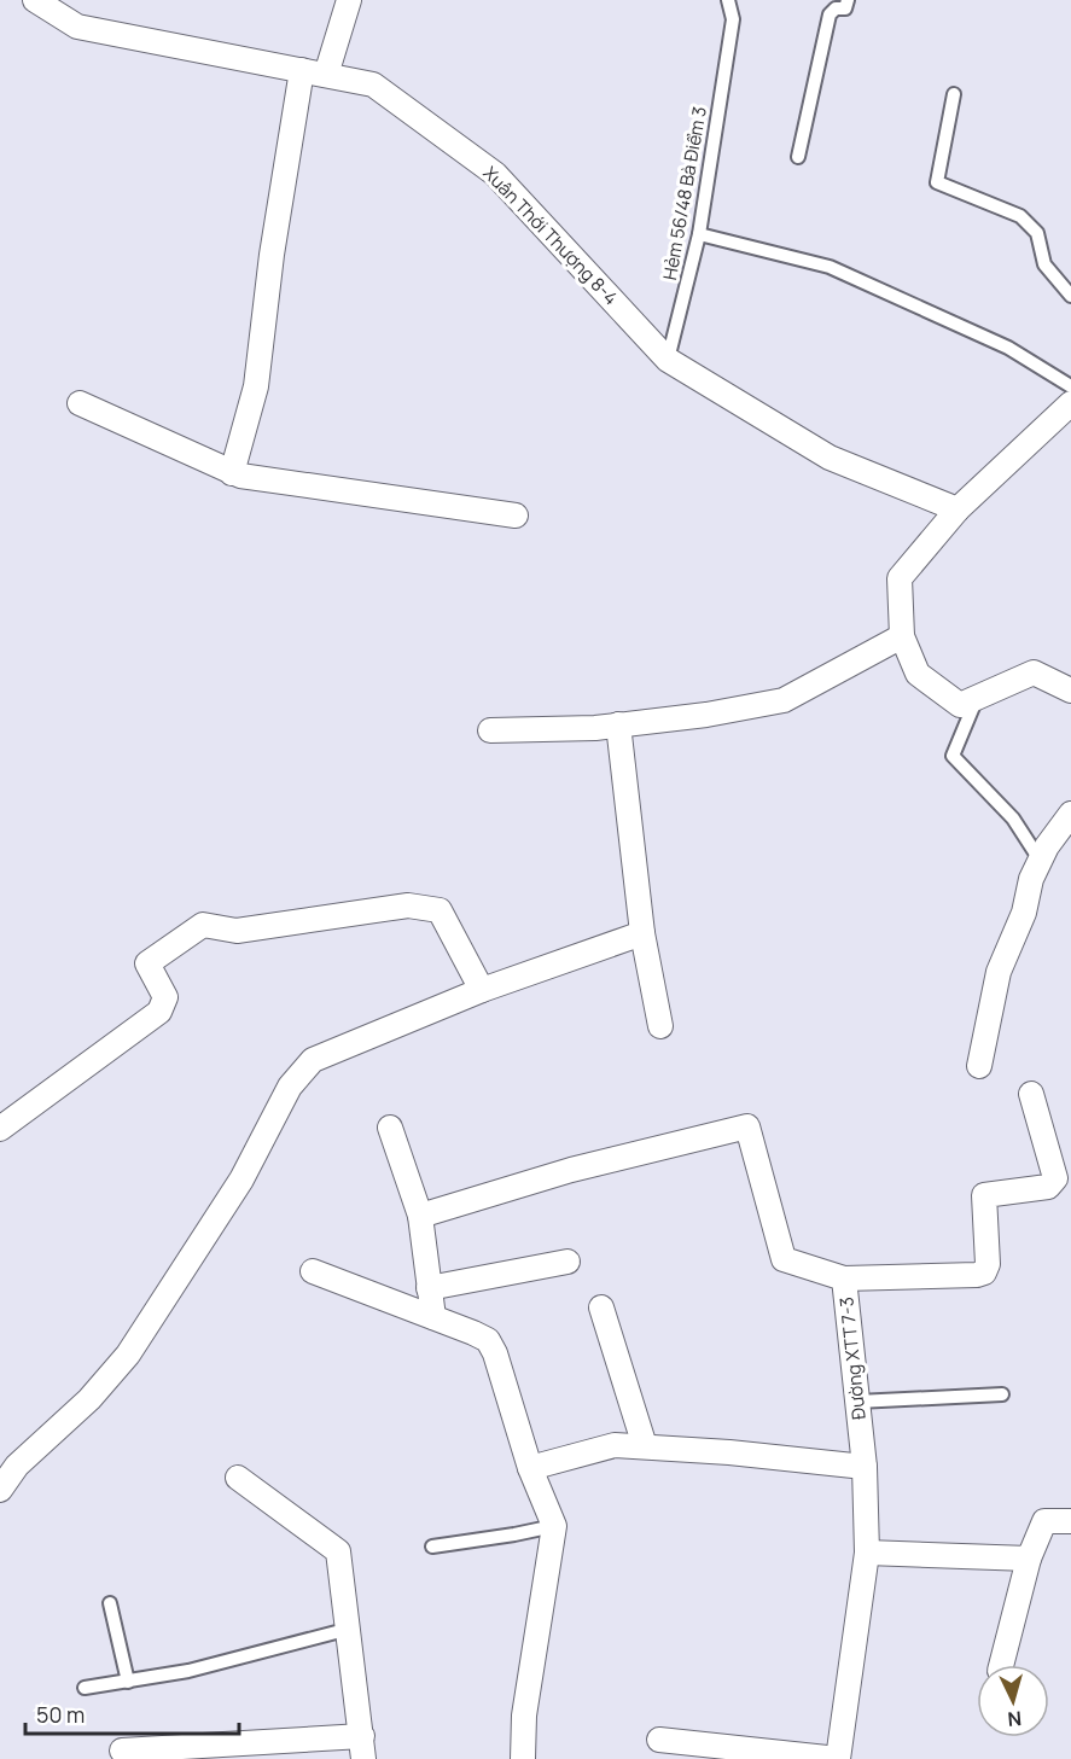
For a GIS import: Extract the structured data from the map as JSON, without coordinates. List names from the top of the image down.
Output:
{
  "streets": {
    "street": ["Xuân Thới Thượng 8-4", "Đường XTT 7-3"],
    "lane": ["Hẻm 56/48 Bà Điểm 3"]
  },
  "crossings": [
    ["Hẻm 56/48 Bà Điểm 3", "Xuân Thới Thượng 8-4"]
  ],
  "scale_bar": "50 m",
  "north": "bottom"
}
